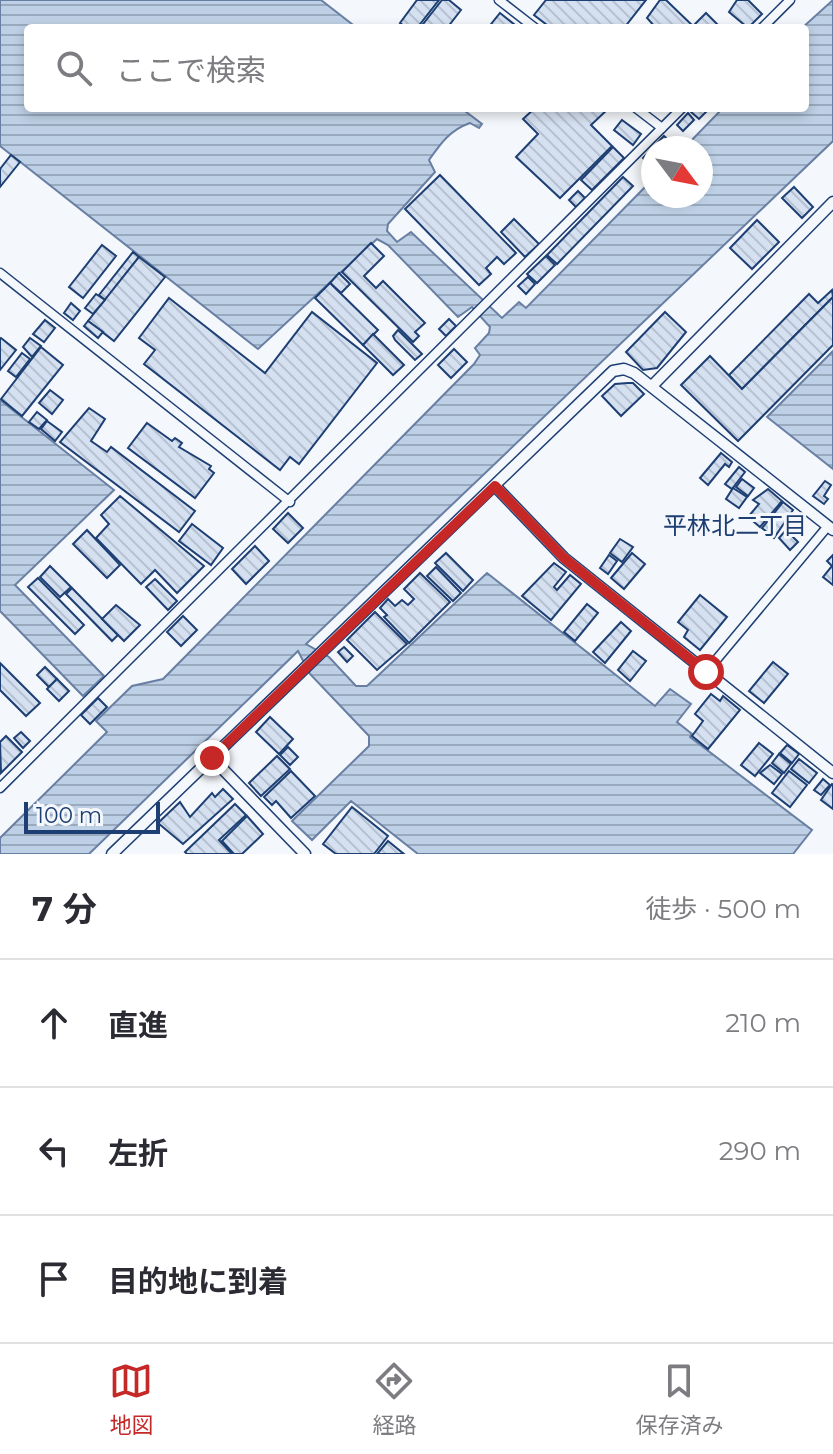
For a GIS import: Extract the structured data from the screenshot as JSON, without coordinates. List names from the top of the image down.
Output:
{
  "districts": ["平林北二丁目"],
  "scale_bar": "100 m",
  "north": "bottom right",
  "page": {
    "search": "ここで検索",
    "scale": "100 m",
    "heading": ["7 分", "徒歩 · 500 m"],
    "list": [
      ["直進", "210 m"],
      ["左折", "290 m"],
      "目的地に到着"
    ],
    "nav": ["地図", "経路", "保存済み"]
  }
}
